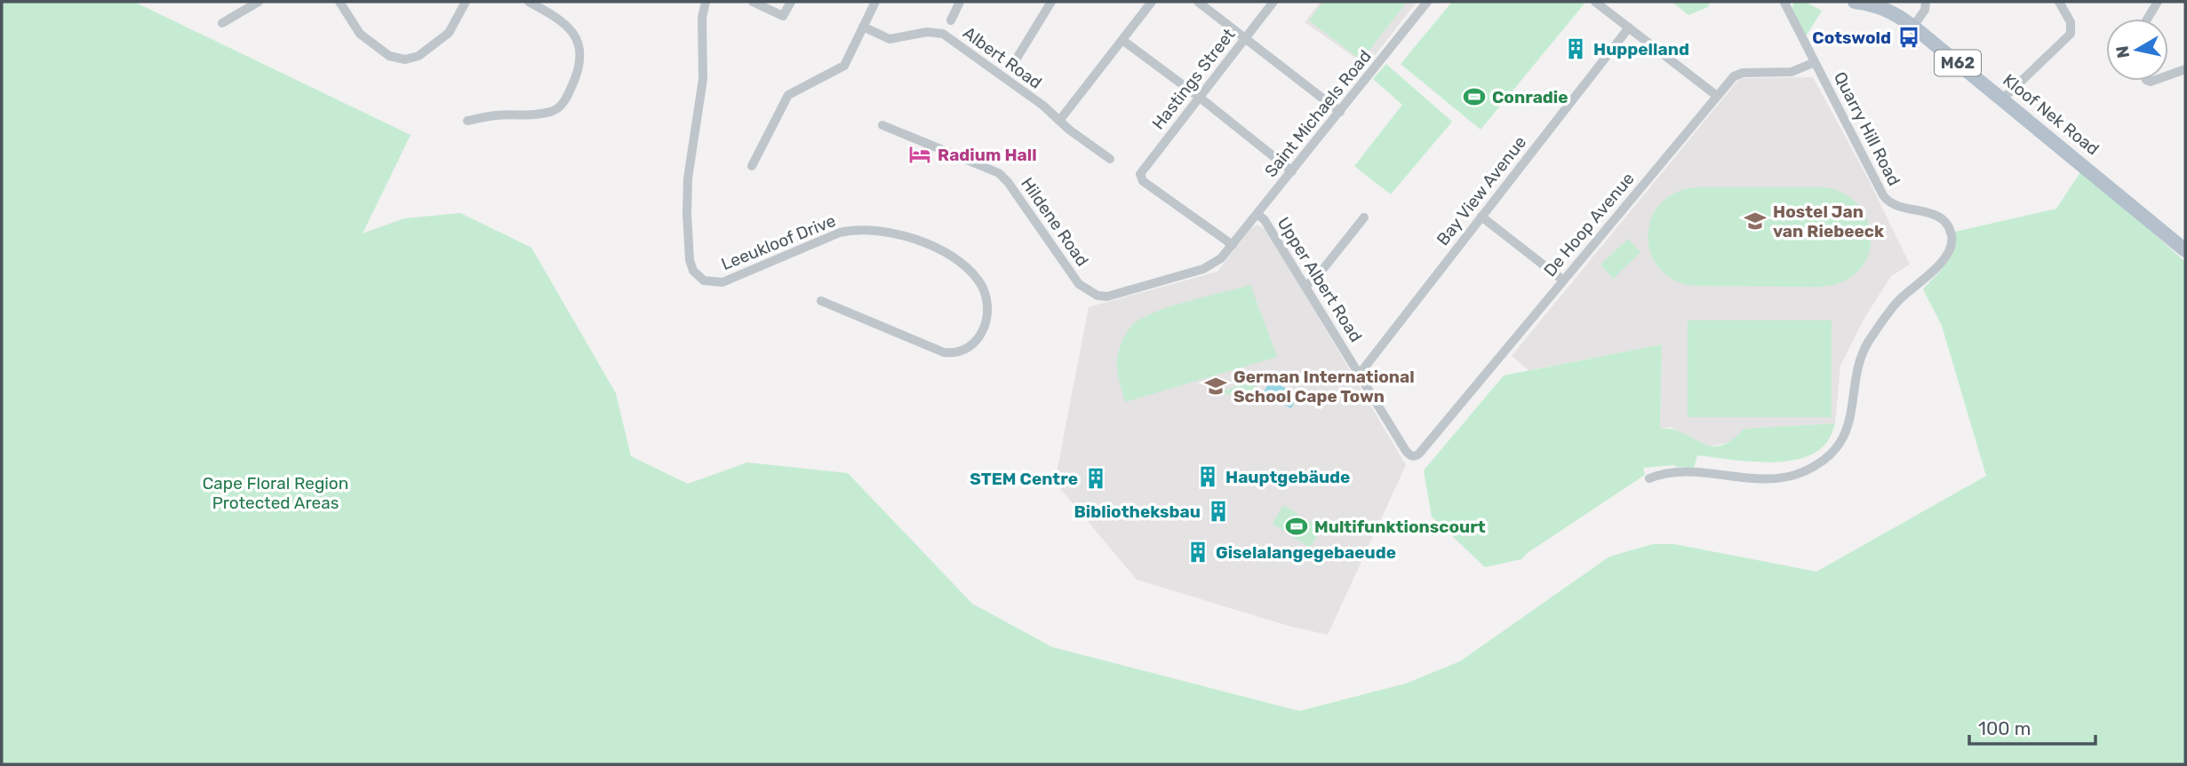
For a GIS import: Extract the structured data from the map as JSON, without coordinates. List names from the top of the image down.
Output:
{
  "streets": {
    "main road": ["M62", "Kloof Nek Road"],
    "street": [
      "Albert Road",
      "Hastings Street",
      "Saint Michaels Road",
      "Quarry Hill Road",
      "Bay View Avenue",
      "Hildene Road",
      "De Hoop Avenue",
      "Leeukloof Drive",
      "Upper Albert Road"
    ]
  },
  "crossings": [
    ["Hastings Street", "Saint Michaels Road"],
    ["Hastings Street", "Hildene Road"],
    ["Saint Michaels Road", "Hildene Road"],
    ["Saint Michaels Road", "Upper Albert Road"],
    ["Quarry Hill Road", "De Hoop Avenue"],
    ["Bay View Avenue", "Upper Albert Road"],
    ["De Hoop Avenue", "Upper Albert Road"]
  ],
  "parks": ["Cape Floral Region Protected Areas"],
  "places": {
    "bus stop": ["Cotswold"],
    "building": [
      "Huppelland",
      "Hauptgebäude",
      "STEM Centre",
      "Bibliotheksbau",
      "Giselalangegebaeude"
    ],
    "sports": ["Conradie", "Multifunktionscourt"],
    "hotel": ["Radium Hall"],
    "school or university": ["Hostel Jan van Riebeeck", "German International School Cape Town"]
  },
  "scale_bar": "100 m",
  "north": "left"
}
